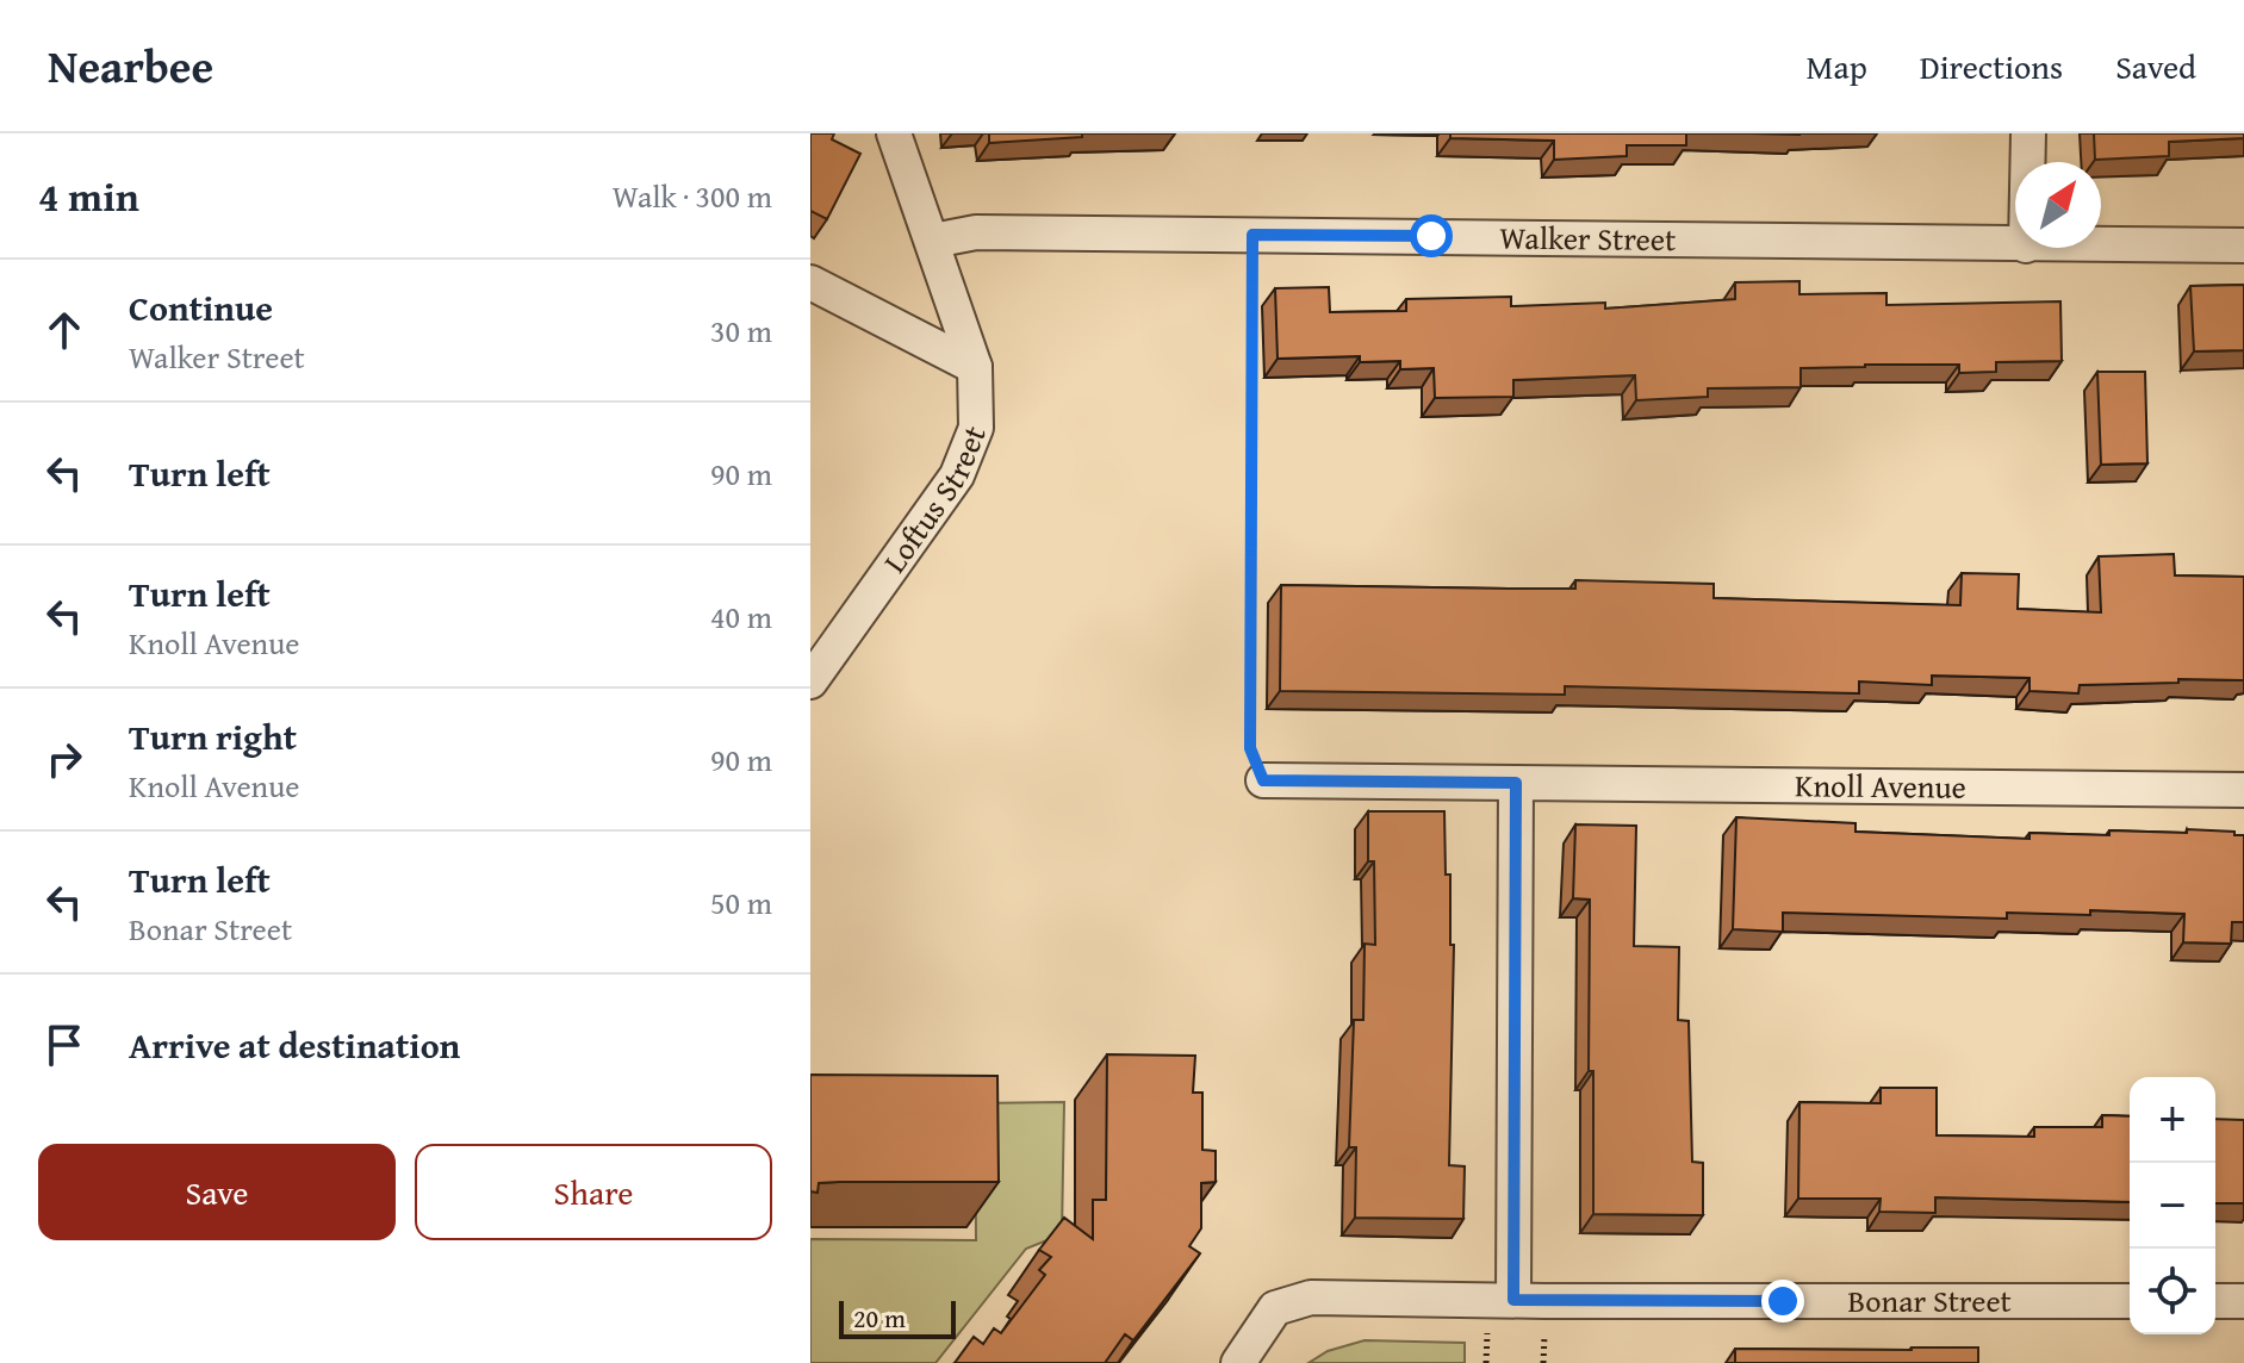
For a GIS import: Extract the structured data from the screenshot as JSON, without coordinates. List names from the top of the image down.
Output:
{
  "streets": {
    "street": [
      "Walker Street",
      "Loftus Street",
      "Knoll Avenue",
      "Bonar Street"
    ]
  },
  "crossings": [
    ["Walker Street", "Loftus Street"]
  ],
  "scale_bar": "20 m",
  "north": "top right",
  "page": {
    "header": "Nearbee",
    "nav": ["Map", "Directions", "Saved"],
    "heading": ["4 min", "Walk · 300 m"],
    "list": [
      ["Continue", "Walker Street", "30 m"],
      ["Turn left", "90 m"],
      ["Turn left", "Knoll Avenue", "40 m"],
      ["Turn right", "Knoll Avenue", "90 m"],
      ["Turn left", "Bonar Street", "50 m"],
      "Arrive at destination"
    ],
    "map_buttons": ["+", "−"],
    "buttons": ["Save", "Share"],
    "scale": "20 m"
  }
}
